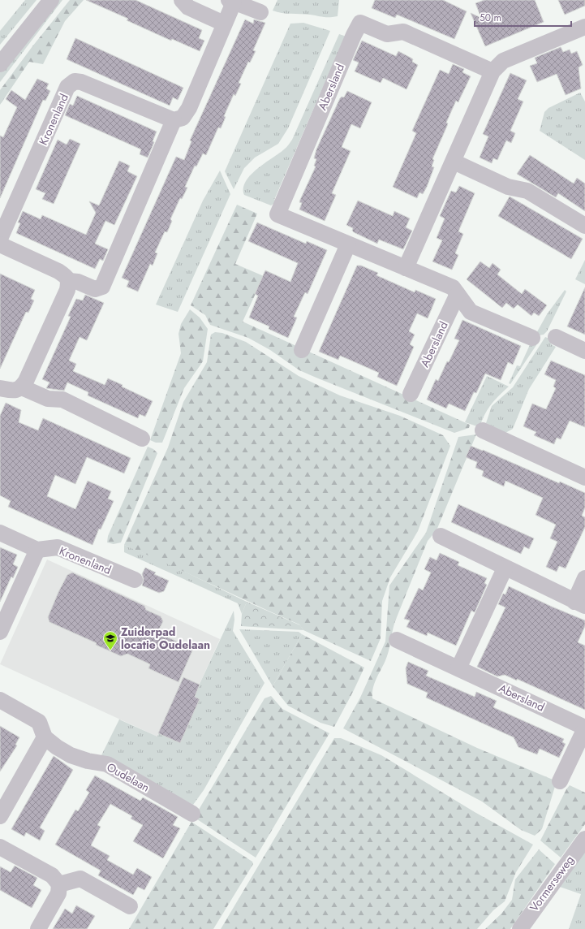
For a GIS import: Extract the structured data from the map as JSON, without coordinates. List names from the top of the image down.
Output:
{
  "streets": {
    "street": [
      "Abersland",
      "Kronenland",
      "Oudelaan",
      "Vormerseweg"
    ]
  },
  "places": {
    "school or university": ["Zuiderpad locatie Oudelaan"]
  },
  "scale_bar": "50 m"
}
